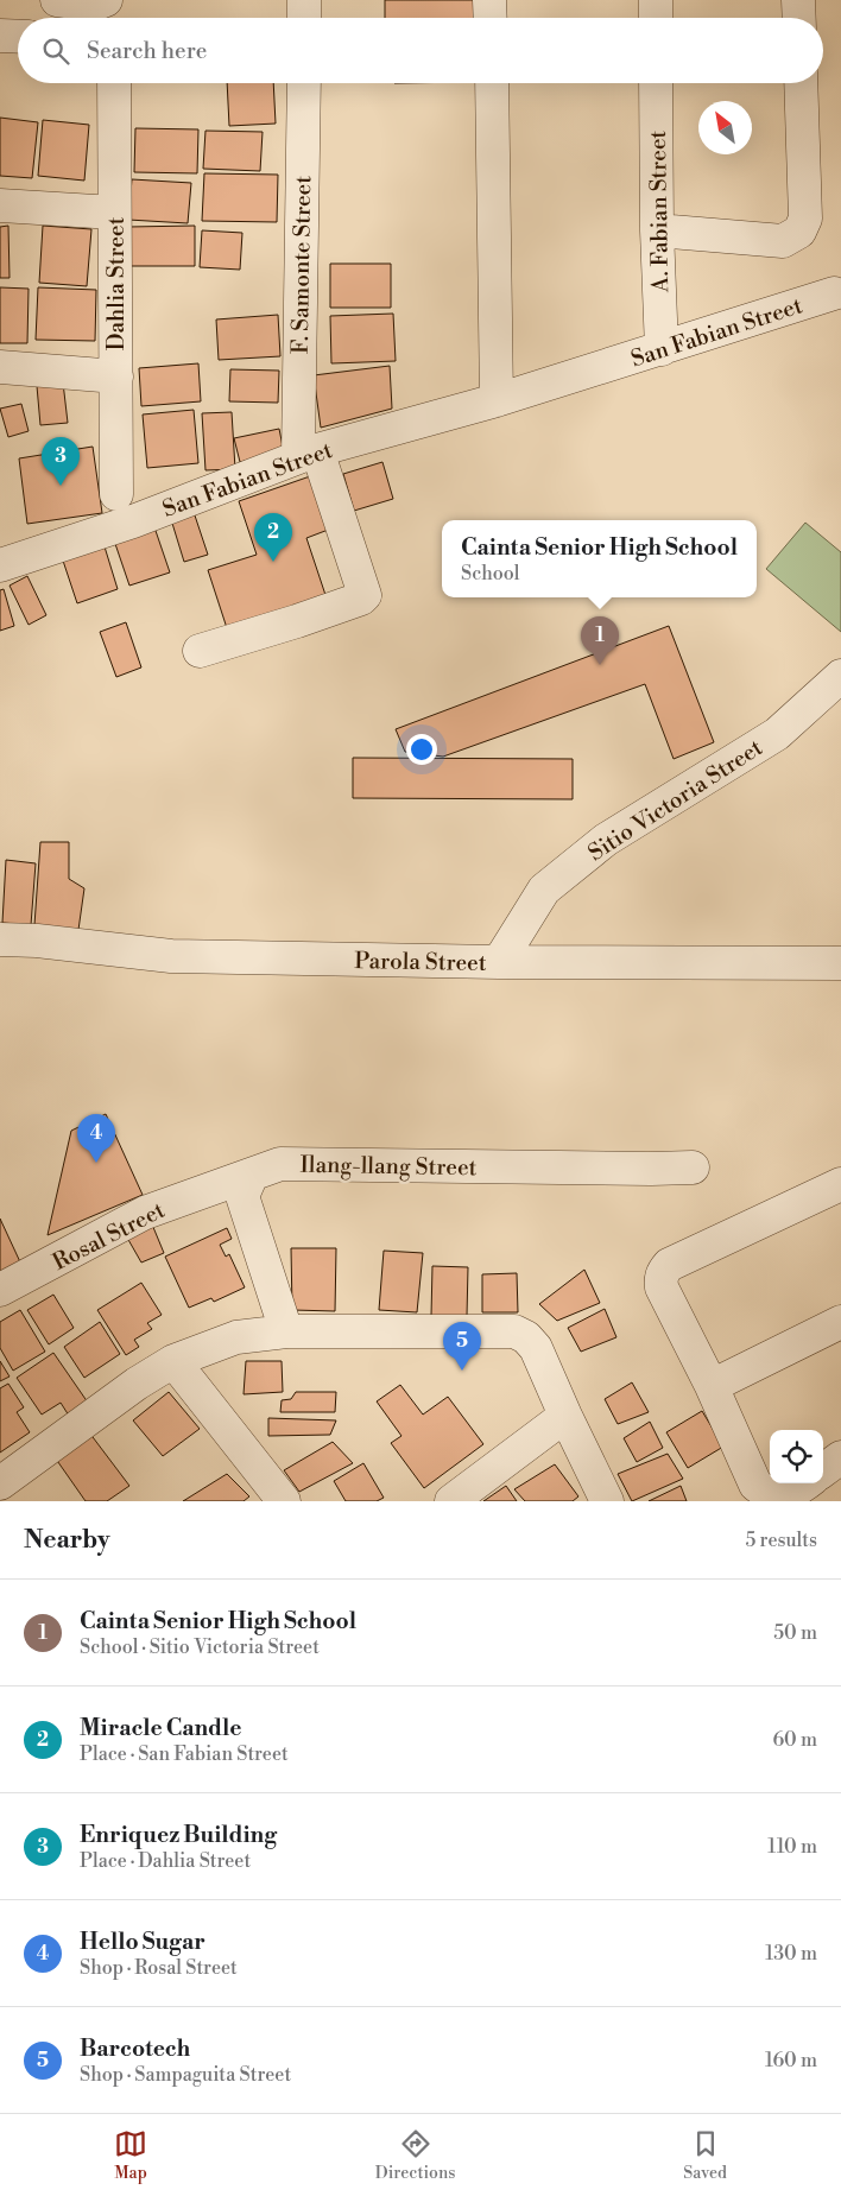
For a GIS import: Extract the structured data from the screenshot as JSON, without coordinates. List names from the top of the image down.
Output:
{
  "streets": {
    "street": [
      "A. Fabian Street",
      "F. Samonte Street",
      "Dahlia Street",
      "San Fabian Street",
      "Sitio Victoria Street",
      "Parola Street",
      "Ilang-llang Street",
      "Rosal Street"
    ]
  },
  "crossings": [
    ["A. Fabian Street", "San Fabian Street"],
    ["F. Samonte Street", "San Fabian Street"],
    ["Sitio Victoria Street", "Parola Street"],
    ["Ilang-llang Street", "Rosal Street"]
  ],
  "north": "top left",
  "page": {
    "search": "Search here",
    "pins": [
      "3",
      "2",
      "1",
      "4",
      "5"
    ],
    "popup": ["Cainta Senior High School", "School"],
    "heading": ["Nearby", "5 results"],
    "list": [
      {
        "mark": "1",
        "name": "Cainta Senior High School",
        "note": "School · Sitio Victoria Street",
        "value": "50 m"
      },
      {
        "mark": "2",
        "name": "Miracle Candle",
        "note": "Place · San Fabian Street",
        "value": "60 m"
      },
      {
        "mark": "3",
        "name": "Enriquez Building",
        "note": "Place · Dahlia Street",
        "value": "110 m"
      },
      {
        "mark": "4",
        "name": "Hello Sugar",
        "note": "Shop · Rosal Street",
        "value": "130 m"
      },
      {
        "mark": "5",
        "name": "Barcotech",
        "note": "Shop · Sampaguita Street",
        "value": "160 m"
      }
    ],
    "nav": ["Map", "Directions", "Saved"]
  }
}
